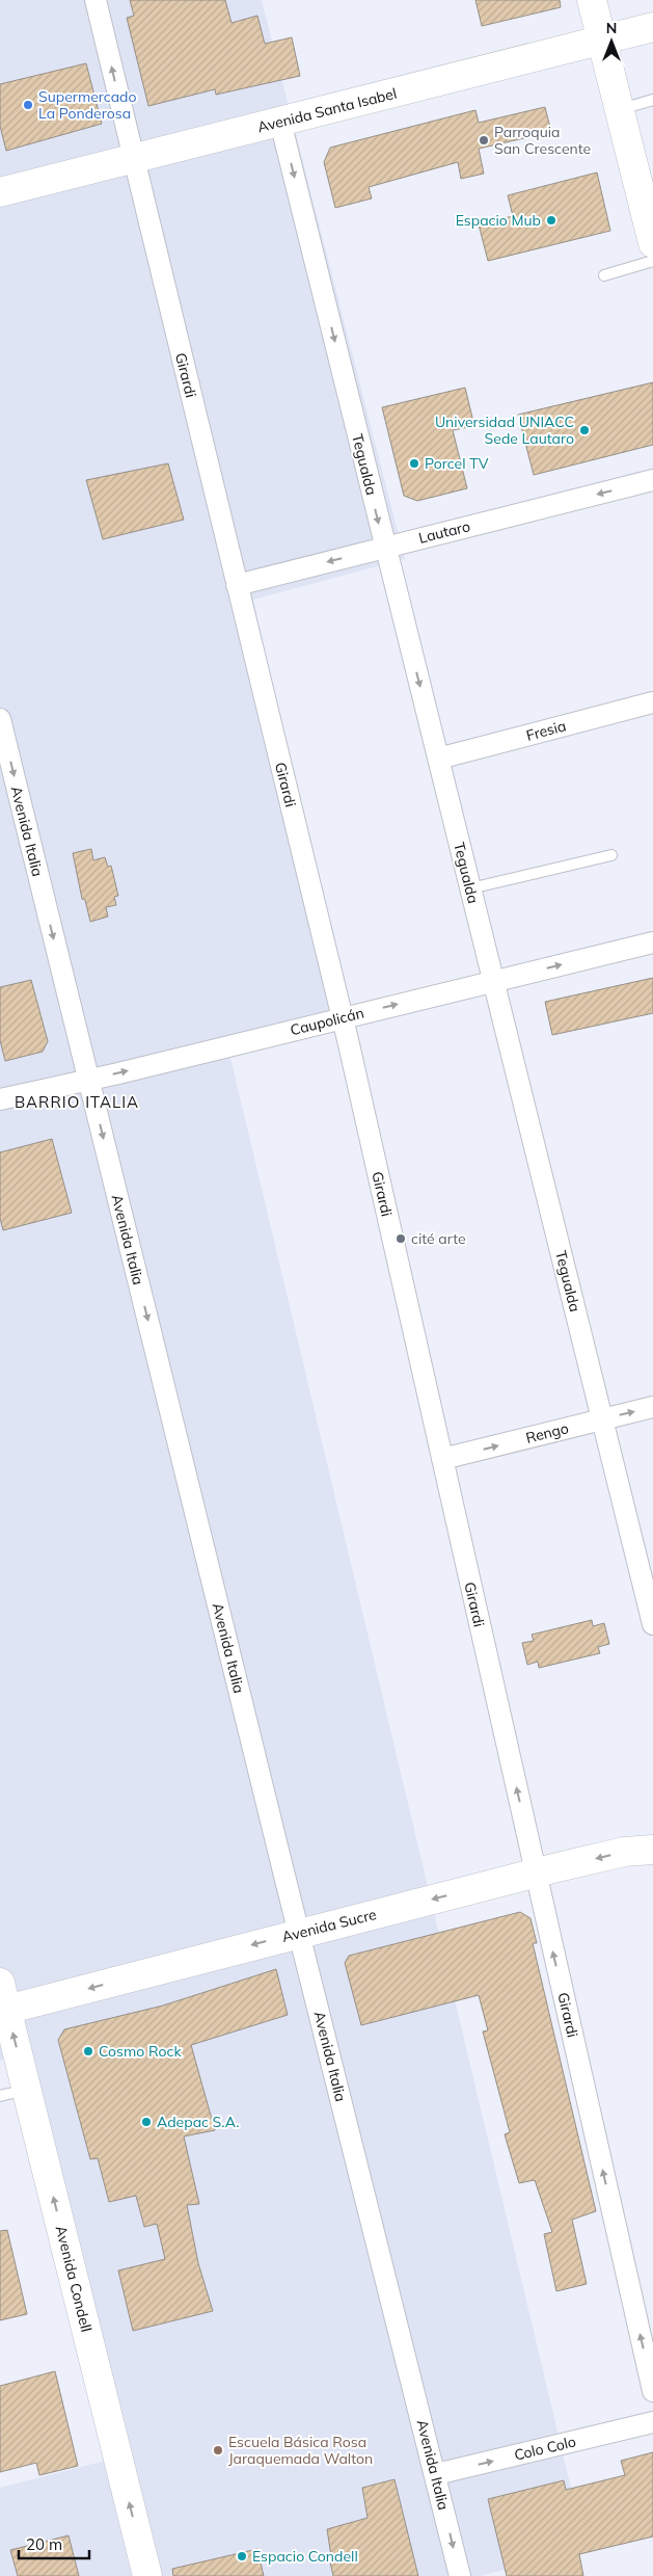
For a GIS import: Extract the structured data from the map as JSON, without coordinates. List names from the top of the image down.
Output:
{
  "streets": {
    "street": [
      "Avenida Santa Isabel",
      "Girardi",
      "Tegualda",
      "Lautaro",
      "Fresia",
      "Avenida Italia",
      "Caupolicán",
      "Rengo",
      "Avenida Sucre",
      "Avenida Condell",
      "Colo Colo"
    ]
  },
  "crossings": [
    ["Avenida Santa Isabel", "Girardi"],
    ["Avenida Santa Isabel", "Tegualda"],
    ["Girardi", "Lautaro"],
    ["Girardi", "Caupolicán"],
    ["Girardi", "Rengo"],
    ["Girardi", "Avenida Sucre"],
    ["Tegualda", "Lautaro"],
    ["Tegualda", "Fresia"],
    ["Tegualda", "Caupolicán"],
    ["Tegualda", "Rengo"],
    ["Avenida Italia", "Caupolicán"],
    ["Avenida Italia", "Avenida Sucre"],
    ["Avenida Italia", "Colo Colo"],
    ["Avenida Sucre", "Avenida Condell"]
  ],
  "one_way": [
    "Girardi",
    "Tegualda",
    "Lautaro",
    "Avenida Italia",
    "Caupolicán",
    "Rengo",
    "Avenida Sucre",
    "Avenida Condell",
    "Colo Colo"
  ],
  "districts": ["BARRIO ITALIA"],
  "places": [
    "Supermercado La Ponderosa",
    "Parroquia San Crescente",
    "Espacio Mub",
    "Universidad UNIACC Sede Lautaro",
    "Porcel TV",
    "cité arte",
    "Cosmo Rock",
    "Adepac S.A.",
    "Escuela Básica Rosa Jaraquemada Walton",
    "Espacio Condell"
  ],
  "scale_bar": "20 m",
  "north": "top"
}
